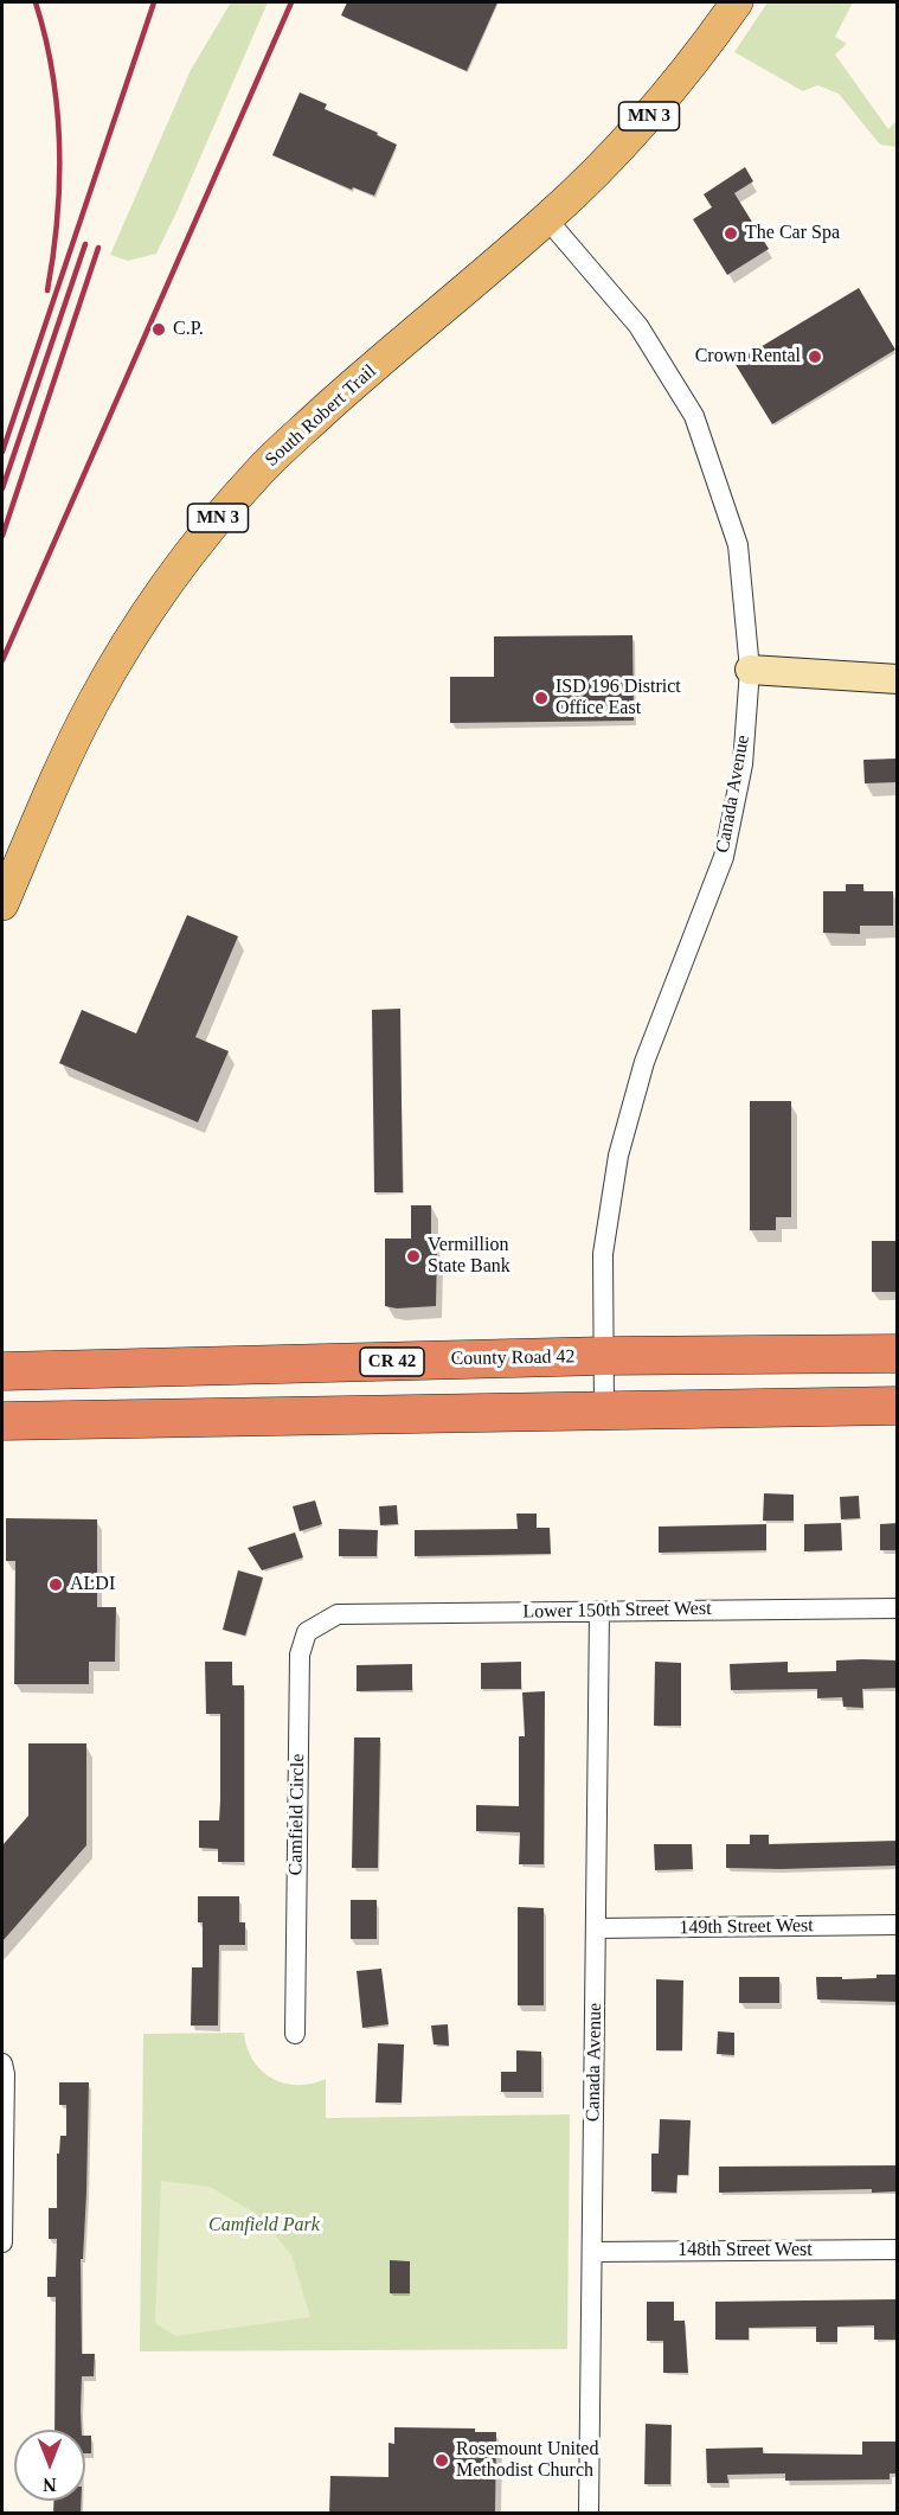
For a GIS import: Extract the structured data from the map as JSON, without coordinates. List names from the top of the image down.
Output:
{
  "streets": {
    "highway": ["County Road 42", "CR 42"],
    "main road": ["MN 3", "South Robert Trail"],
    "street": [
      "Canada Avenue",
      "Lower 150th Street West",
      "Camfield Circle",
      "149th Street West",
      "148th Street West"
    ]
  },
  "crossings": [
    ["South Robert Trail", "Canada Avenue"],
    ["Canada Avenue", "County Road 42"],
    ["Canada Avenue", "Lower 150th Street West"],
    ["Canada Avenue", "149th Street West"],
    ["Canada Avenue", "148th Street West"],
    ["Lower 150th Street West", "Camfield Circle"]
  ],
  "parks": ["Camfield Park"],
  "places": [
    "The Car Spa",
    "C.P.",
    "Crown Rental",
    "ISD 196 District Office East",
    "Vermillion State Bank",
    "ALDI",
    "Rosemount United Methodist Church"
  ],
  "north": "bottom"
}
